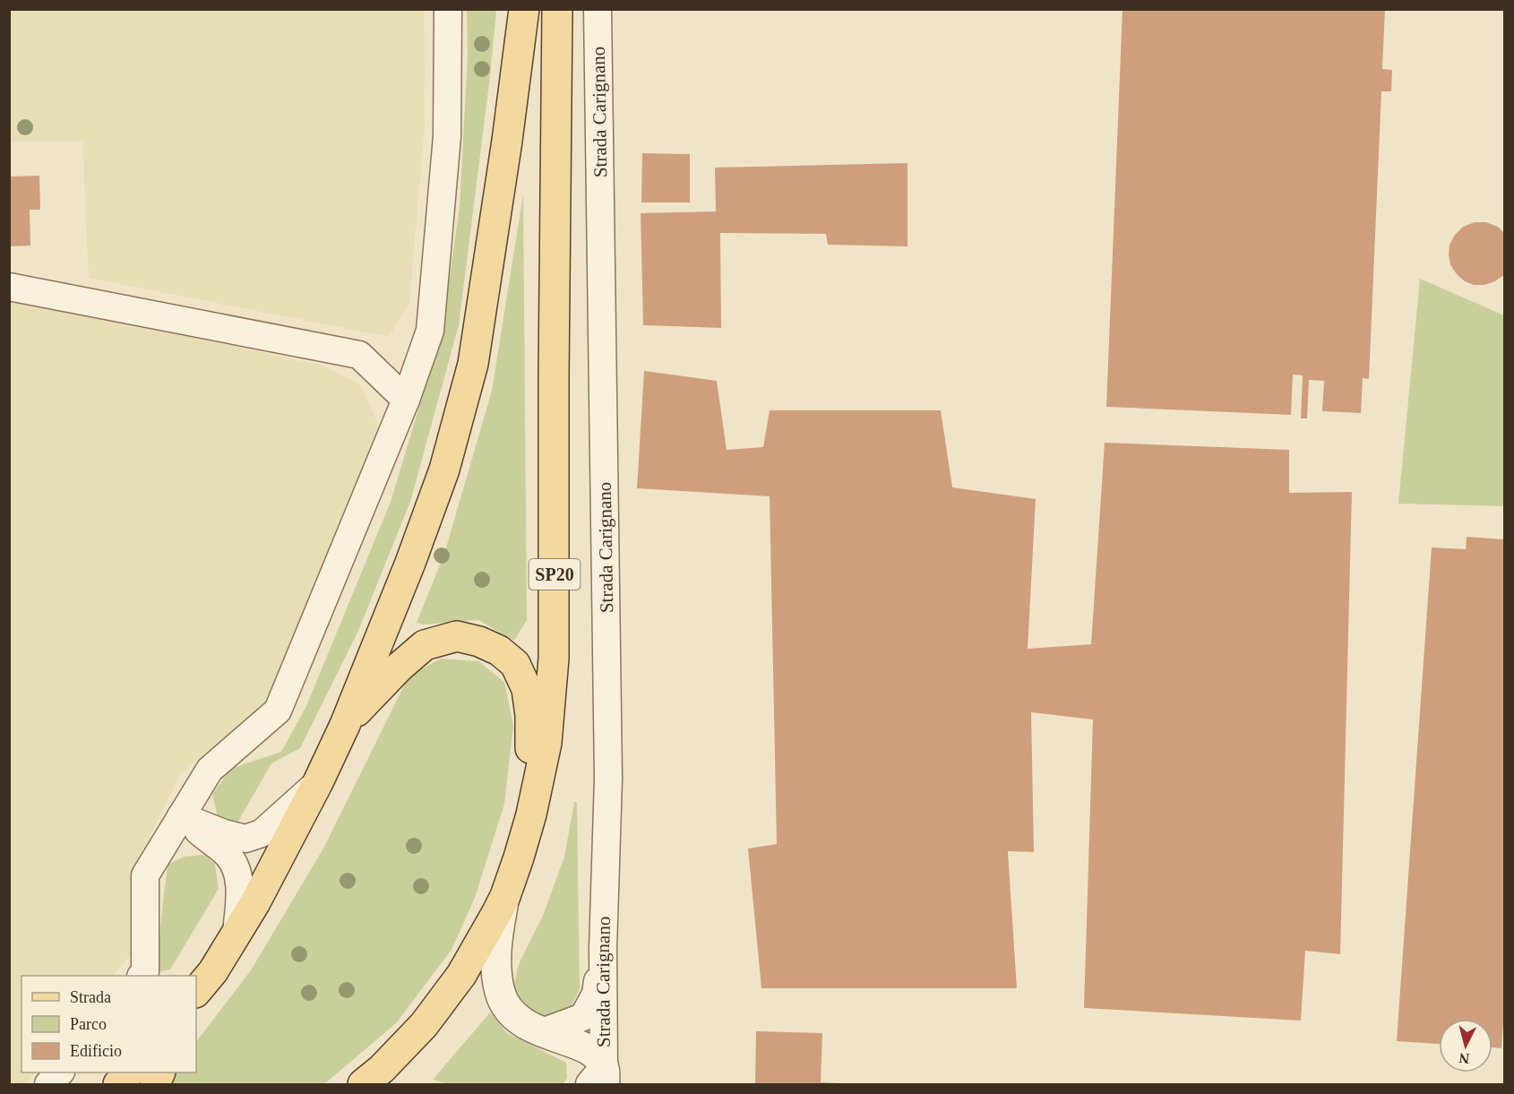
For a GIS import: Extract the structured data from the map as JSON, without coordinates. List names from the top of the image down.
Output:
{
  "streets": {
    "main road": ["SP20"],
    "street": ["Strada Carignano"]
  },
  "legend": ["Strada", "Parco", "Edificio"],
  "north": "bottom"
}
